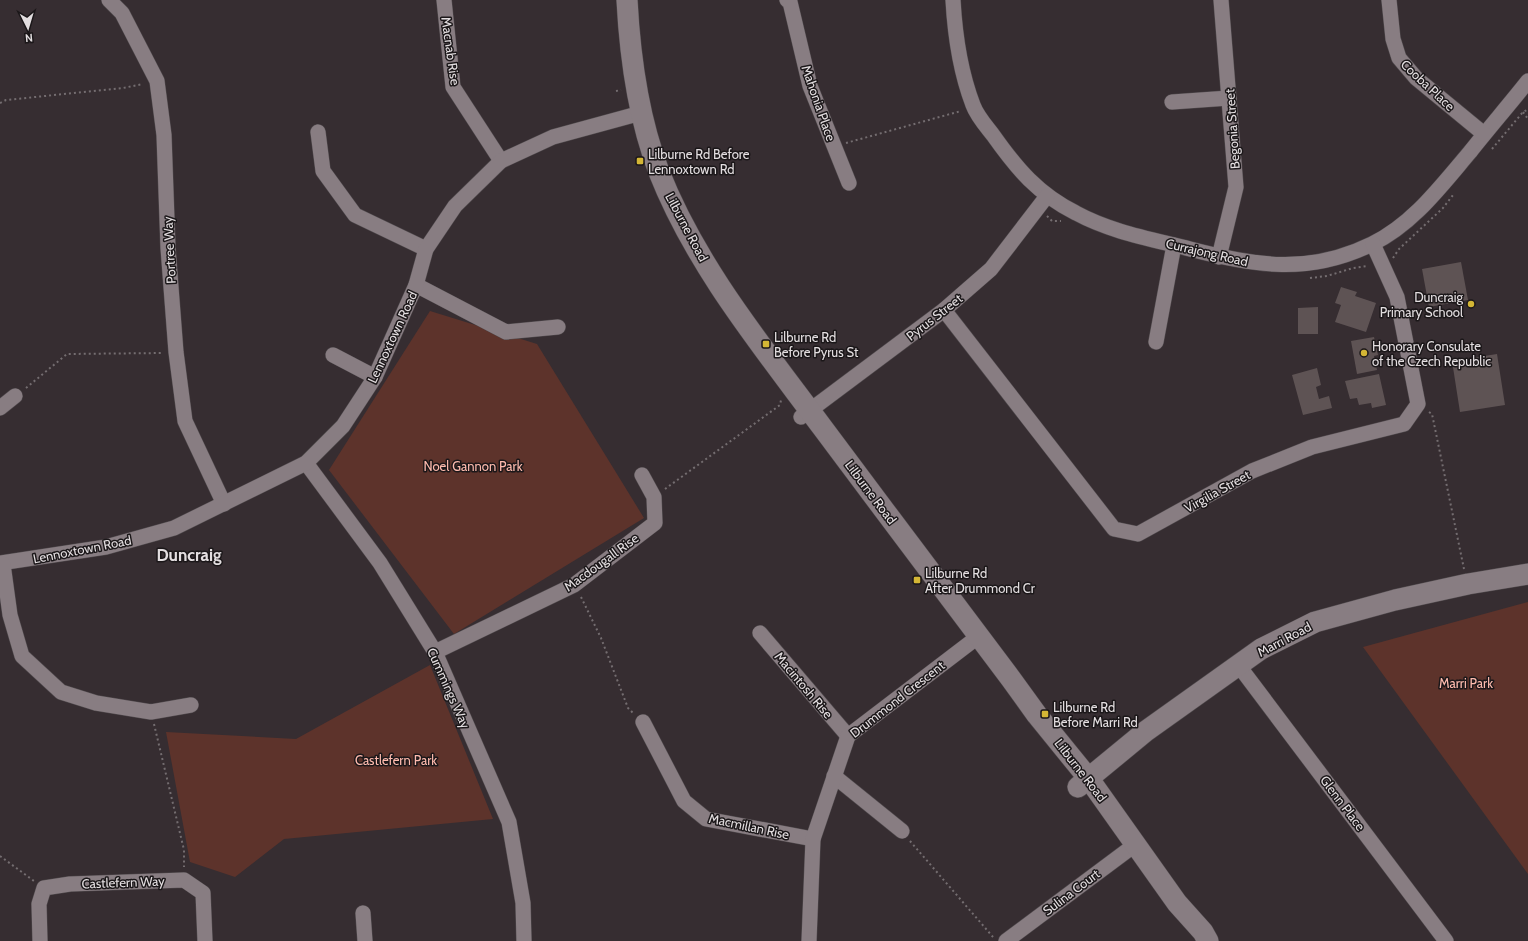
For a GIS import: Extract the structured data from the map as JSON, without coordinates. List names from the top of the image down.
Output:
{
  "streets": {
    "street": [
      "Macnab Rise",
      "Cooba Place",
      "Mahonia Place",
      "Begonia Street",
      "Lilburne Road",
      "Portree Way",
      "Currajong Road",
      "Pyrus Street",
      "Lennoxtown Road",
      "Virgilia Street",
      "Macdougall Rise",
      "Marri Road",
      "Macintosh Rise",
      "Cummings Way",
      "Drummond Crescent",
      "Glenn Place",
      "Macmillan Rise",
      "Castlefern Way",
      "Sulina Court"
    ]
  },
  "crossings": [
    ["Macnab Rise", "Lennoxtown Road"],
    ["Cooba Place", "Currajong Road"],
    ["Begonia Street", "Currajong Road"],
    ["Lilburne Road", "Pyrus Street"],
    ["Lilburne Road", "Lennoxtown Road"],
    ["Lilburne Road", "Marri Road"],
    ["Lilburne Road", "Drummond Crescent"],
    ["Lilburne Road", "Sulina Court"],
    ["Portree Way", "Lennoxtown Road"],
    ["Currajong Road", "Pyrus Street"],
    ["Pyrus Street", "Virgilia Street"],
    ["Lennoxtown Road", "Cummings Way"],
    ["Macdougall Rise", "Cummings Way"],
    ["Marri Road", "Glenn Place"],
    ["Macintosh Rise", "Drummond Crescent"],
    ["Drummond Crescent", "Macmillan Rise"]
  ],
  "districts": ["Duncraig"],
  "parks": ["Noel Gannon Park", "Marri Park", "Castlefern Park"],
  "places": {
    "transit": [
      "Lilburne Rd Before Lennoxtown Rd",
      "Lilburne Rd Before Pyrus St",
      "Lilburne Rd After Drummond Cr",
      "Lilburne Rd Before Marri Rd"
    ],
    "other": ["Duncraig Primary School", "Honorary Consulate of the Czech Republic"]
  },
  "north": "bottom"
}
